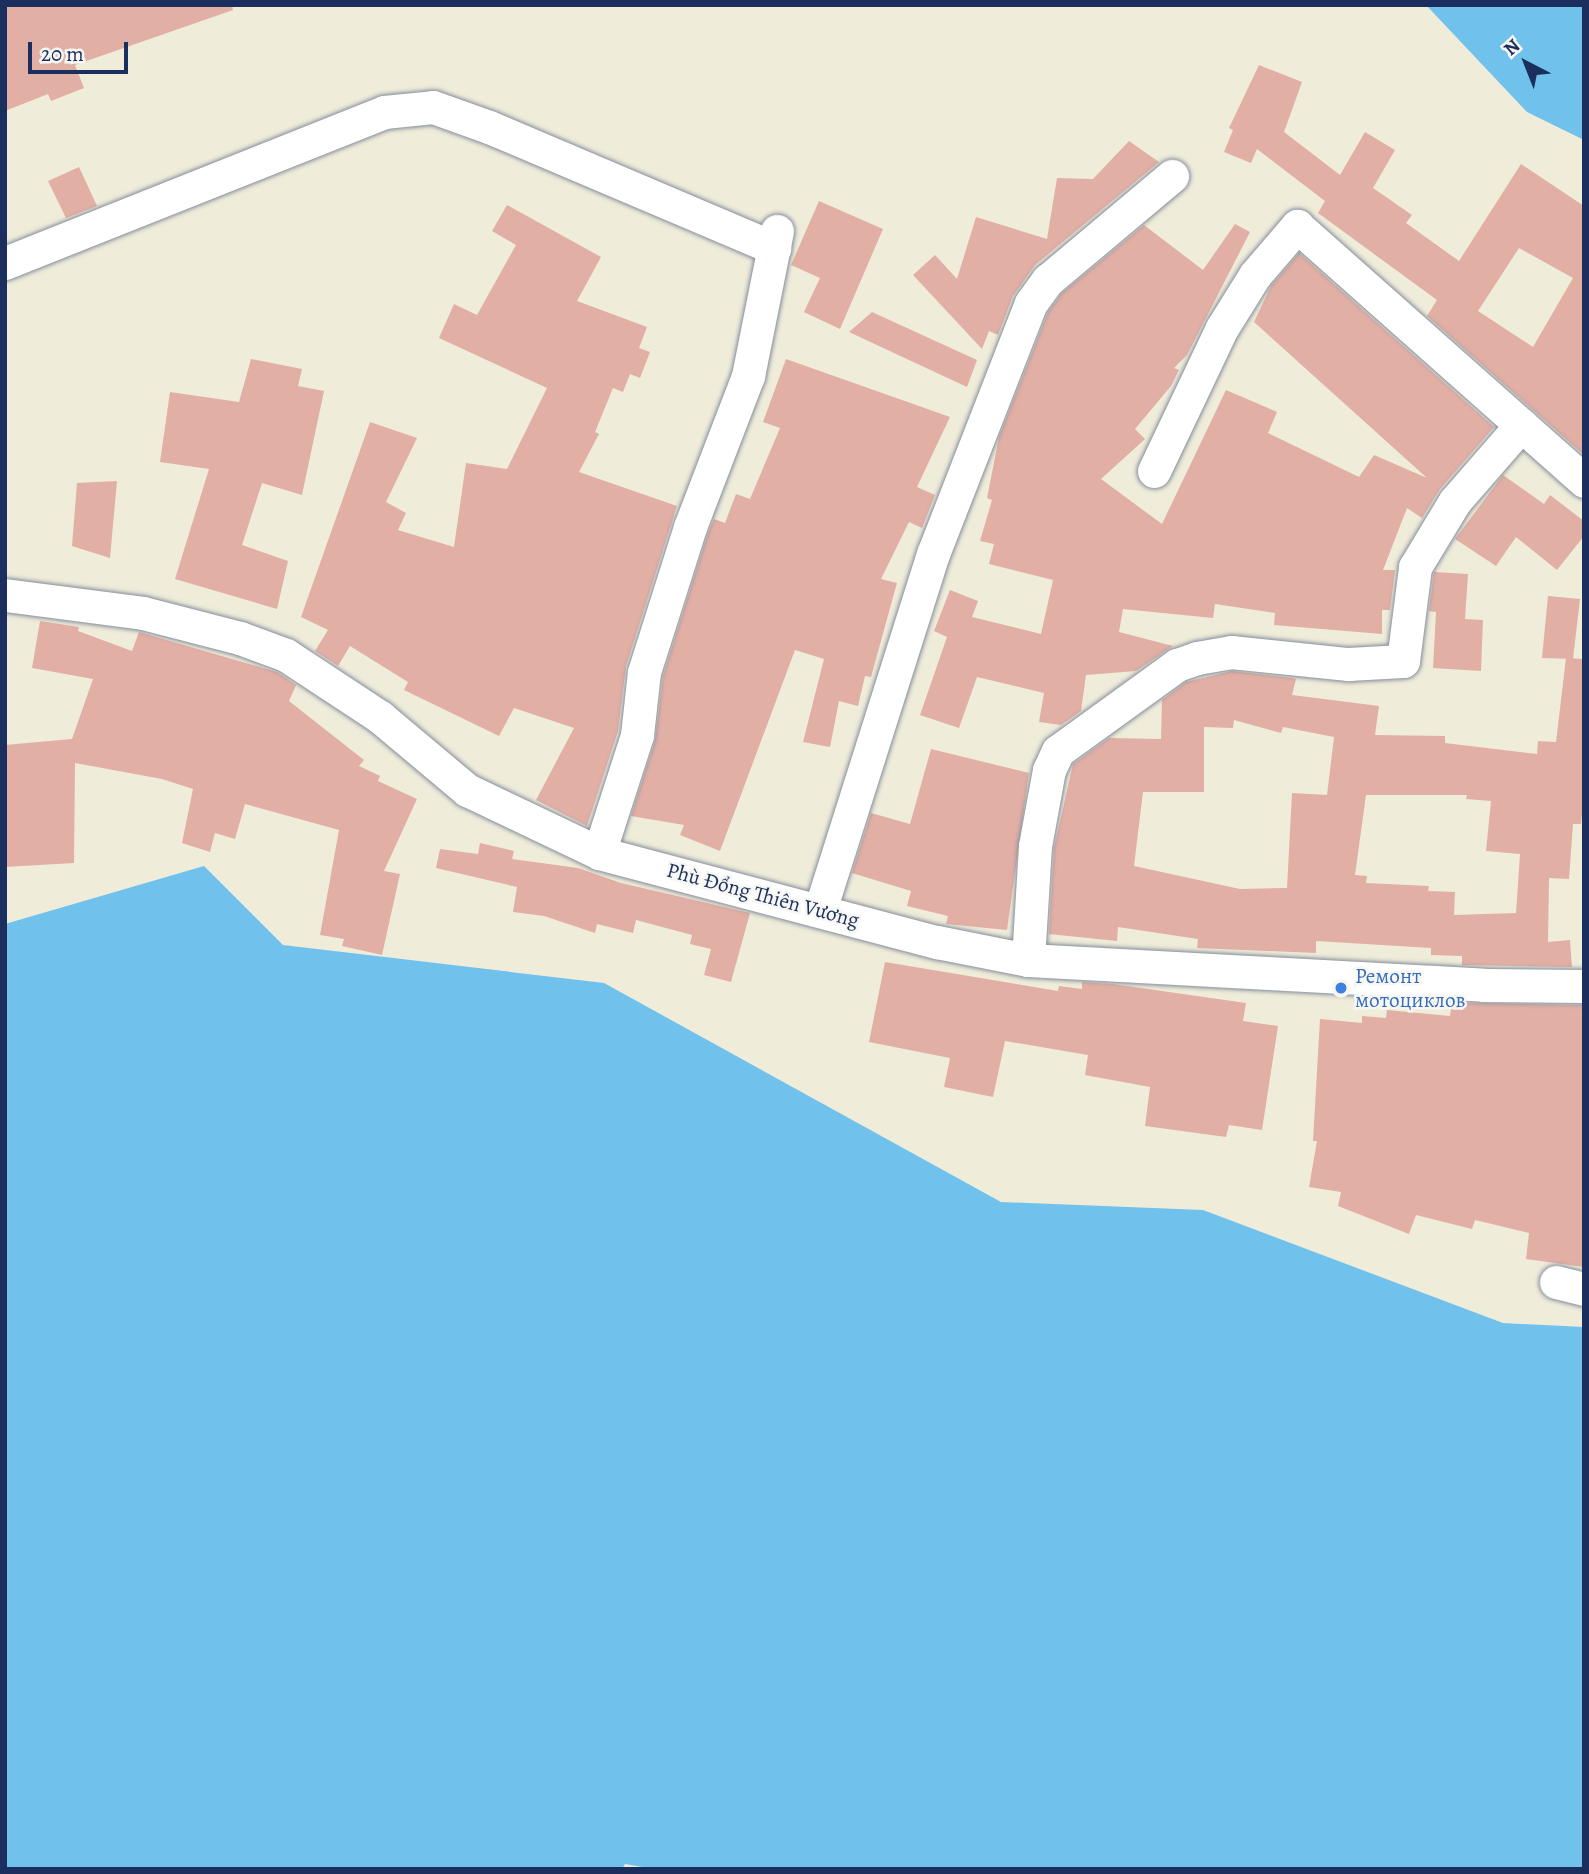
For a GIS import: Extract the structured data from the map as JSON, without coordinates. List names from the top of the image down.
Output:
{
  "streets": {
    "street": ["Phù Đổng Thiên Vương"]
  },
  "places": ["Ремонт мотоциклов"],
  "scale_bar": "20 m",
  "north": "top left"
}
